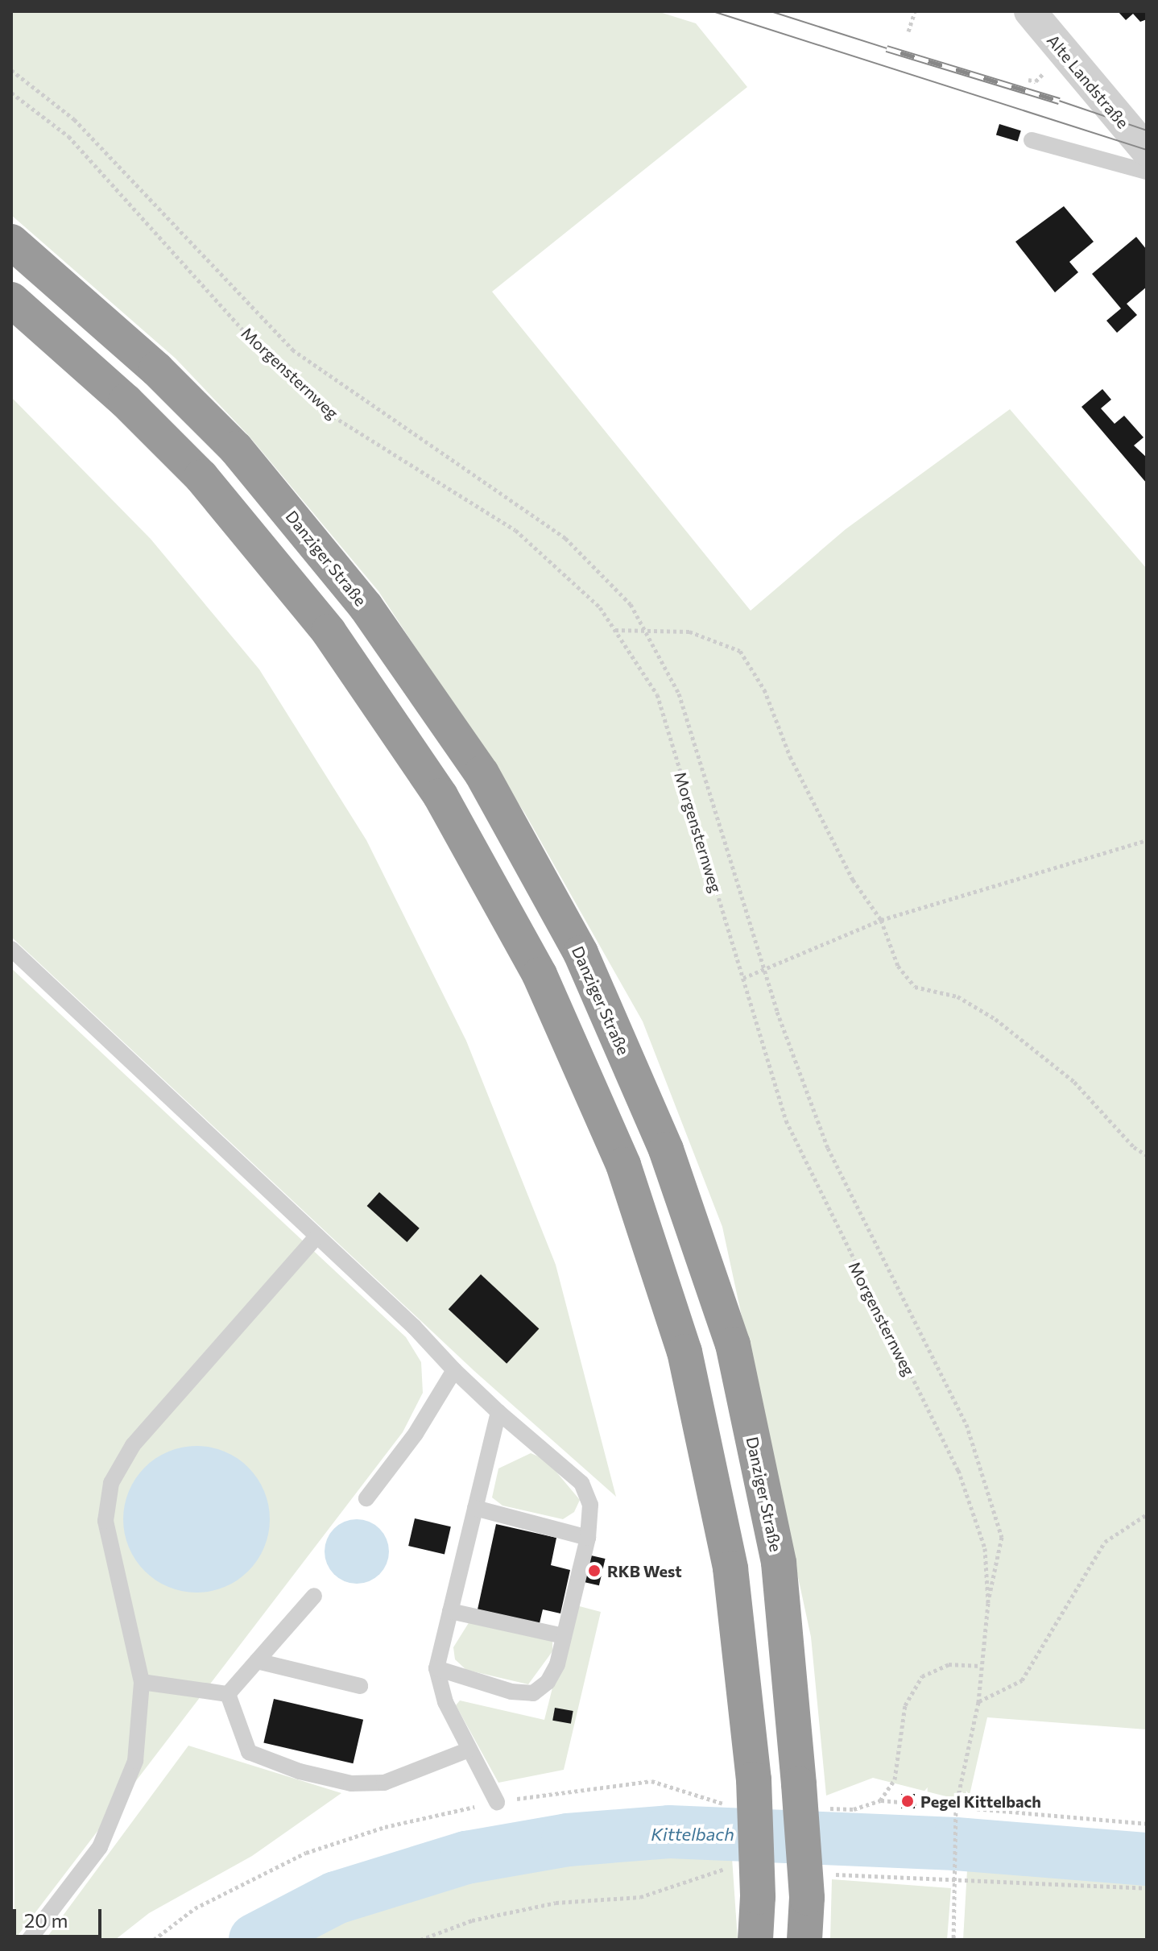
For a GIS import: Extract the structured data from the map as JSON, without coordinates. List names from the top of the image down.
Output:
{
  "streets": {
    "highway": ["Danziger Straße"],
    "street": ["Alte Landstraße"],
    "path": ["Morgensternweg"]
  },
  "water": ["Kittelbach"],
  "places": ["RKB West", "Pegel Kittelbach"],
  "scale_bar": "20 m"
}
